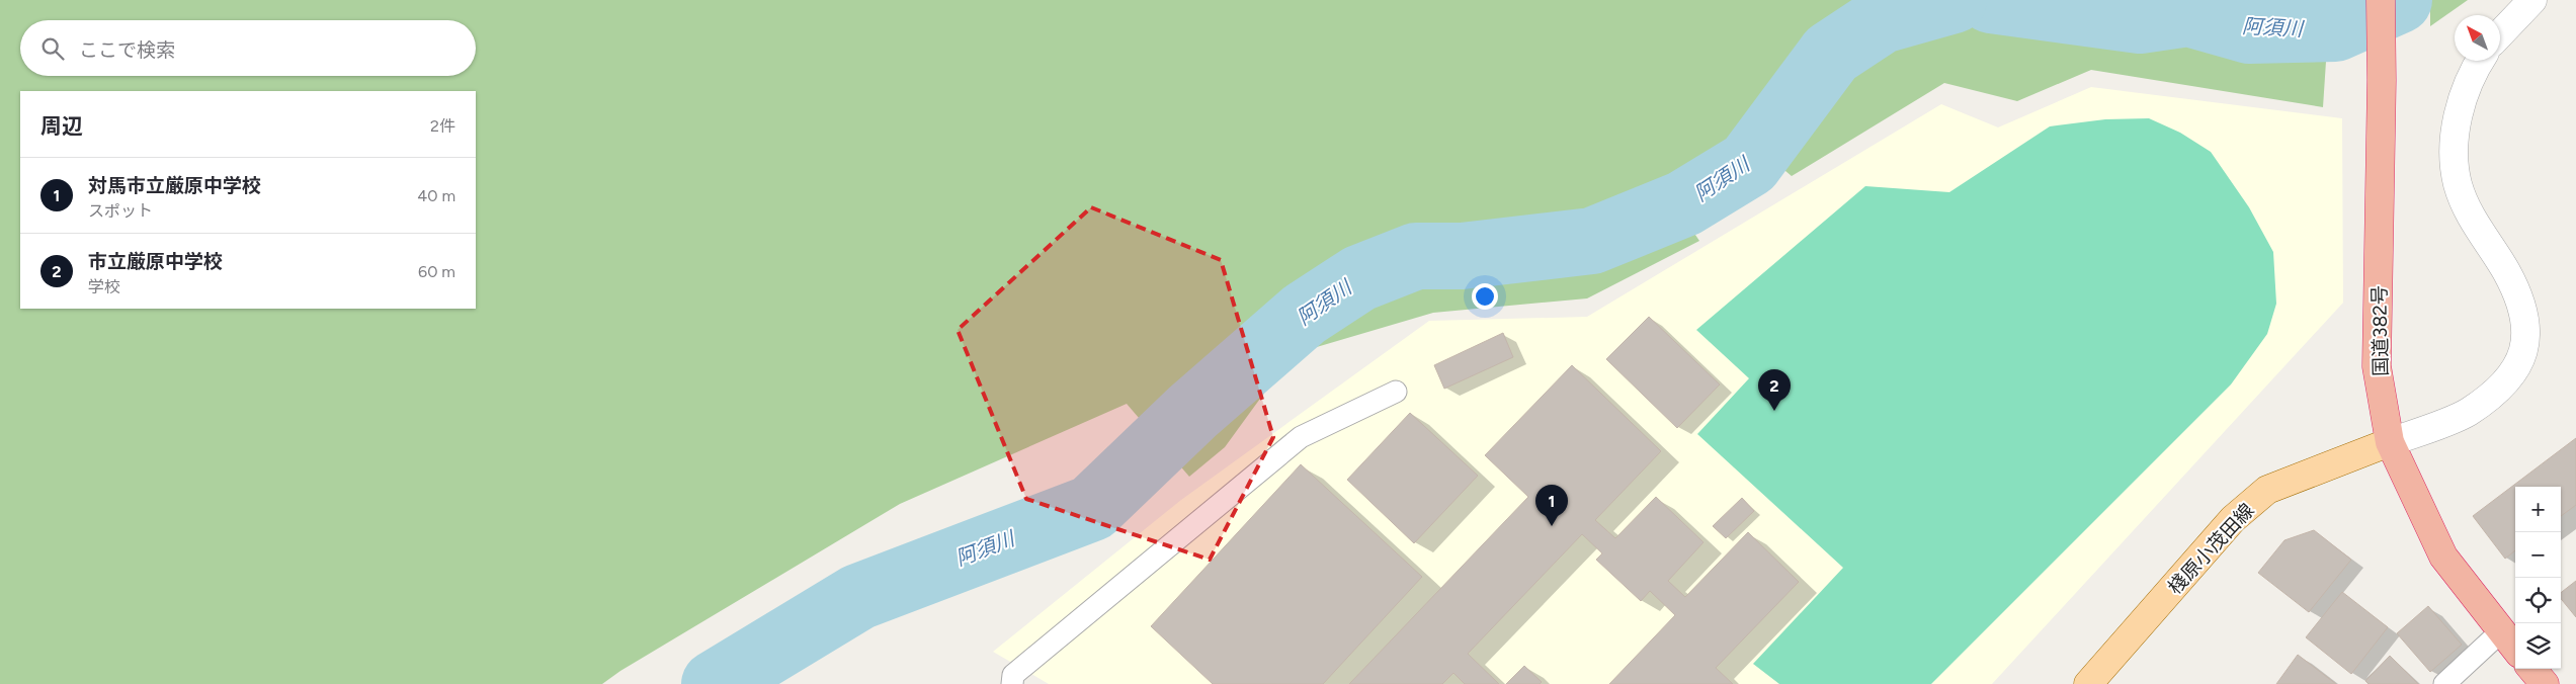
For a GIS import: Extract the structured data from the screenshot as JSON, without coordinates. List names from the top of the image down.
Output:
{
  "streets": {
    "highway": ["国道382号"],
    "main road": ["棧原小茂田線"]
  },
  "crossings": [
    ["国道382号", "棧原小茂田線"]
  ],
  "water": ["阿須川"],
  "north": "top left",
  "page": {
    "search": "ここで検索",
    "heading": ["周辺", "2件"],
    "list": [
      {
        "mark": "1",
        "name": "対馬市立厳原中学校",
        "note": "スポット",
        "value": "40 m"
      },
      {
        "mark": "2",
        "name": "市立厳原中学校",
        "note": "学校",
        "value": "60 m"
      }
    ],
    "pins": ["2", "1"],
    "map_buttons": ["+", "−"]
  }
}
